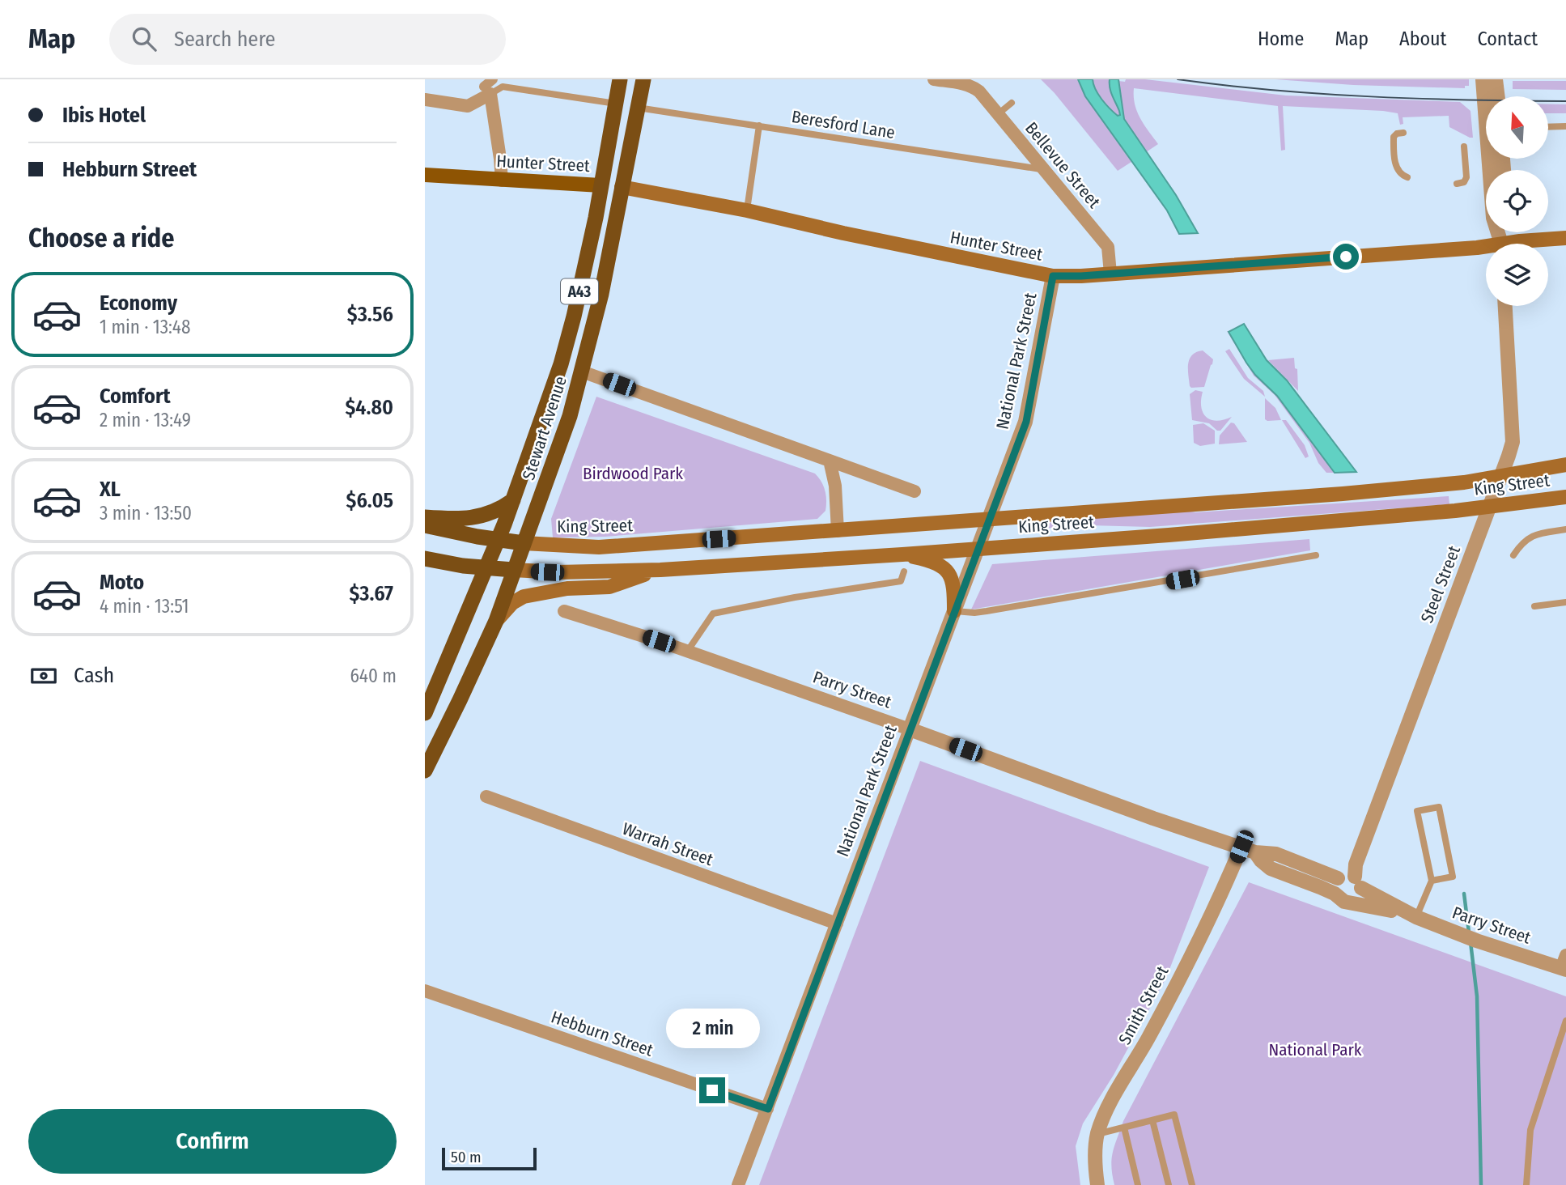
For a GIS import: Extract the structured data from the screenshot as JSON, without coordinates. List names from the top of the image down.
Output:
{
  "streets": {
    "highway": ["Hunter Street", "A43", "Stewart Avenue"],
    "main road": ["King Street"],
    "street": [
      "Bellevue Street",
      "National Park Street",
      "Steel Street",
      "Parry Street",
      "Warrah Street",
      "Smith Street",
      "Hebburn Street"
    ],
    "lane": ["Beresford Lane"]
  },
  "crossings": [
    ["Beresford Lane", "Bellevue Street"],
    ["Beresford Lane", "Stewart Avenue"],
    ["Hunter Street", "Bellevue Street"],
    ["Hunter Street", "National Park Street"],
    ["Hunter Street", "Stewart Avenue"],
    ["National Park Street", "King Street"],
    ["National Park Street", "Parry Street"],
    ["National Park Street", "Warrah Street"],
    ["National Park Street", "Hebburn Street"],
    ["Stewart Avenue", "King Street"],
    ["King Street", "Steel Street"],
    ["Steel Street", "Parry Street"],
    ["Parry Street", "Smith Street"]
  ],
  "parks": ["Birdwood Park", "National Park"],
  "scale_bar": "50 m",
  "north": "top",
  "page": {
    "header": "Map",
    "search": "Search here",
    "nav": [
      "Home",
      "Map",
      "About",
      "Contact"
    ],
    "banner": ["Ibis Hotel", "Hebburn Street"],
    "heading": "Choose a ride",
    "list": [
      {
        "name": "Economy",
        "note": "1 min · 13:48",
        "value": "$3.56"
      },
      {
        "name": "Comfort",
        "note": "2 min · 13:49",
        "value": "$4.80"
      },
      {
        "name": "XL",
        "note": "3 min · 13:50",
        "value": "$6.05"
      },
      {
        "name": "Moto",
        "note": "4 min · 13:51",
        "value": "$3.67"
      }
    ],
    "pay": ["Cash", "640 m"],
    "bubble": "2 min",
    "buttons": "Confirm",
    "scale": "50 m"
  }
}
